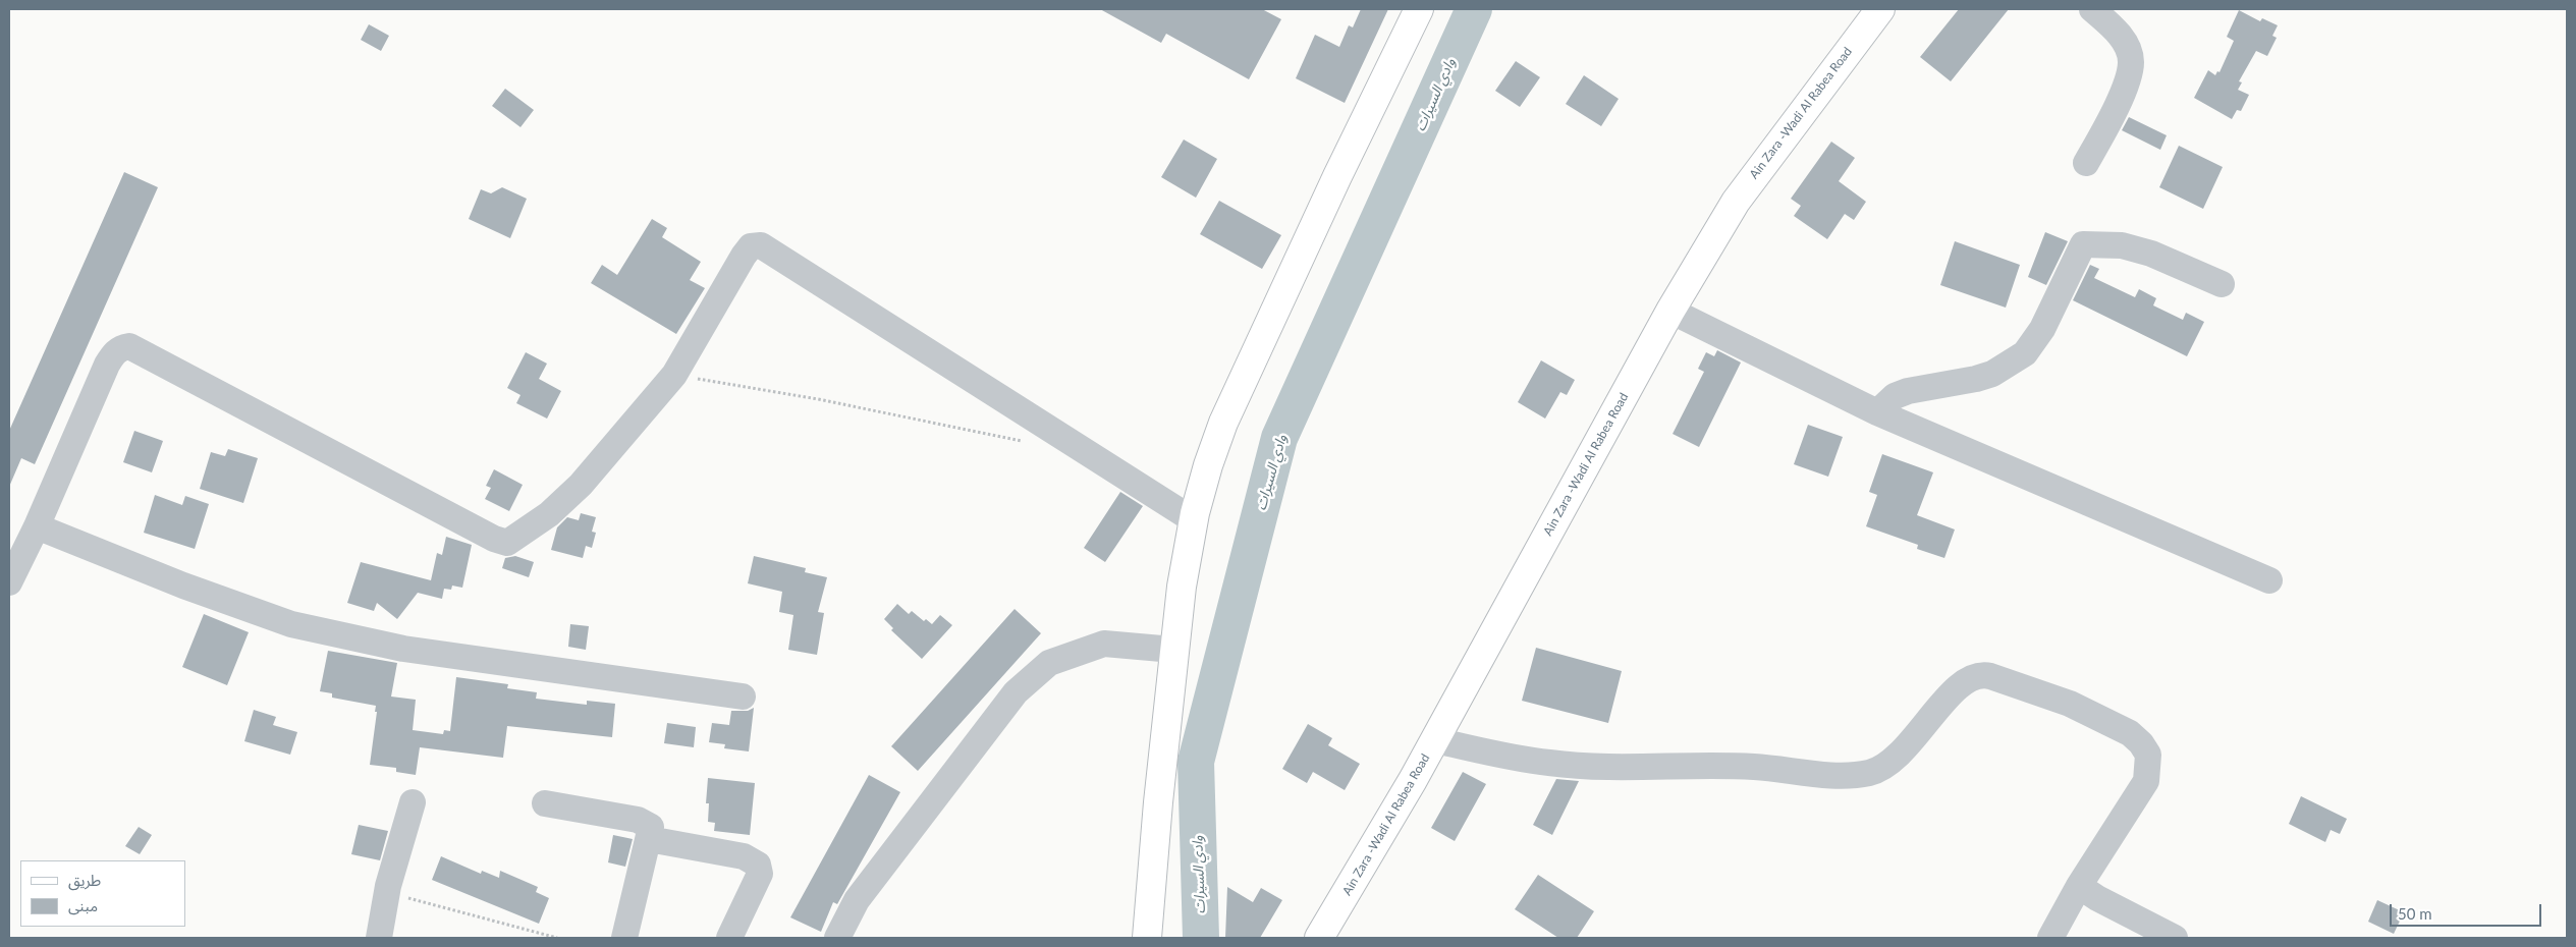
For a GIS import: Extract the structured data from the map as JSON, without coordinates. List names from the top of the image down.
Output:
{
  "streets": {
    "main road": ["Ain Zara -Wadi Al Rabea Road"]
  },
  "water": ["وادي السيرات"],
  "legend": ["طريق", "مبنى"],
  "scale_bar": "50 m"
}
